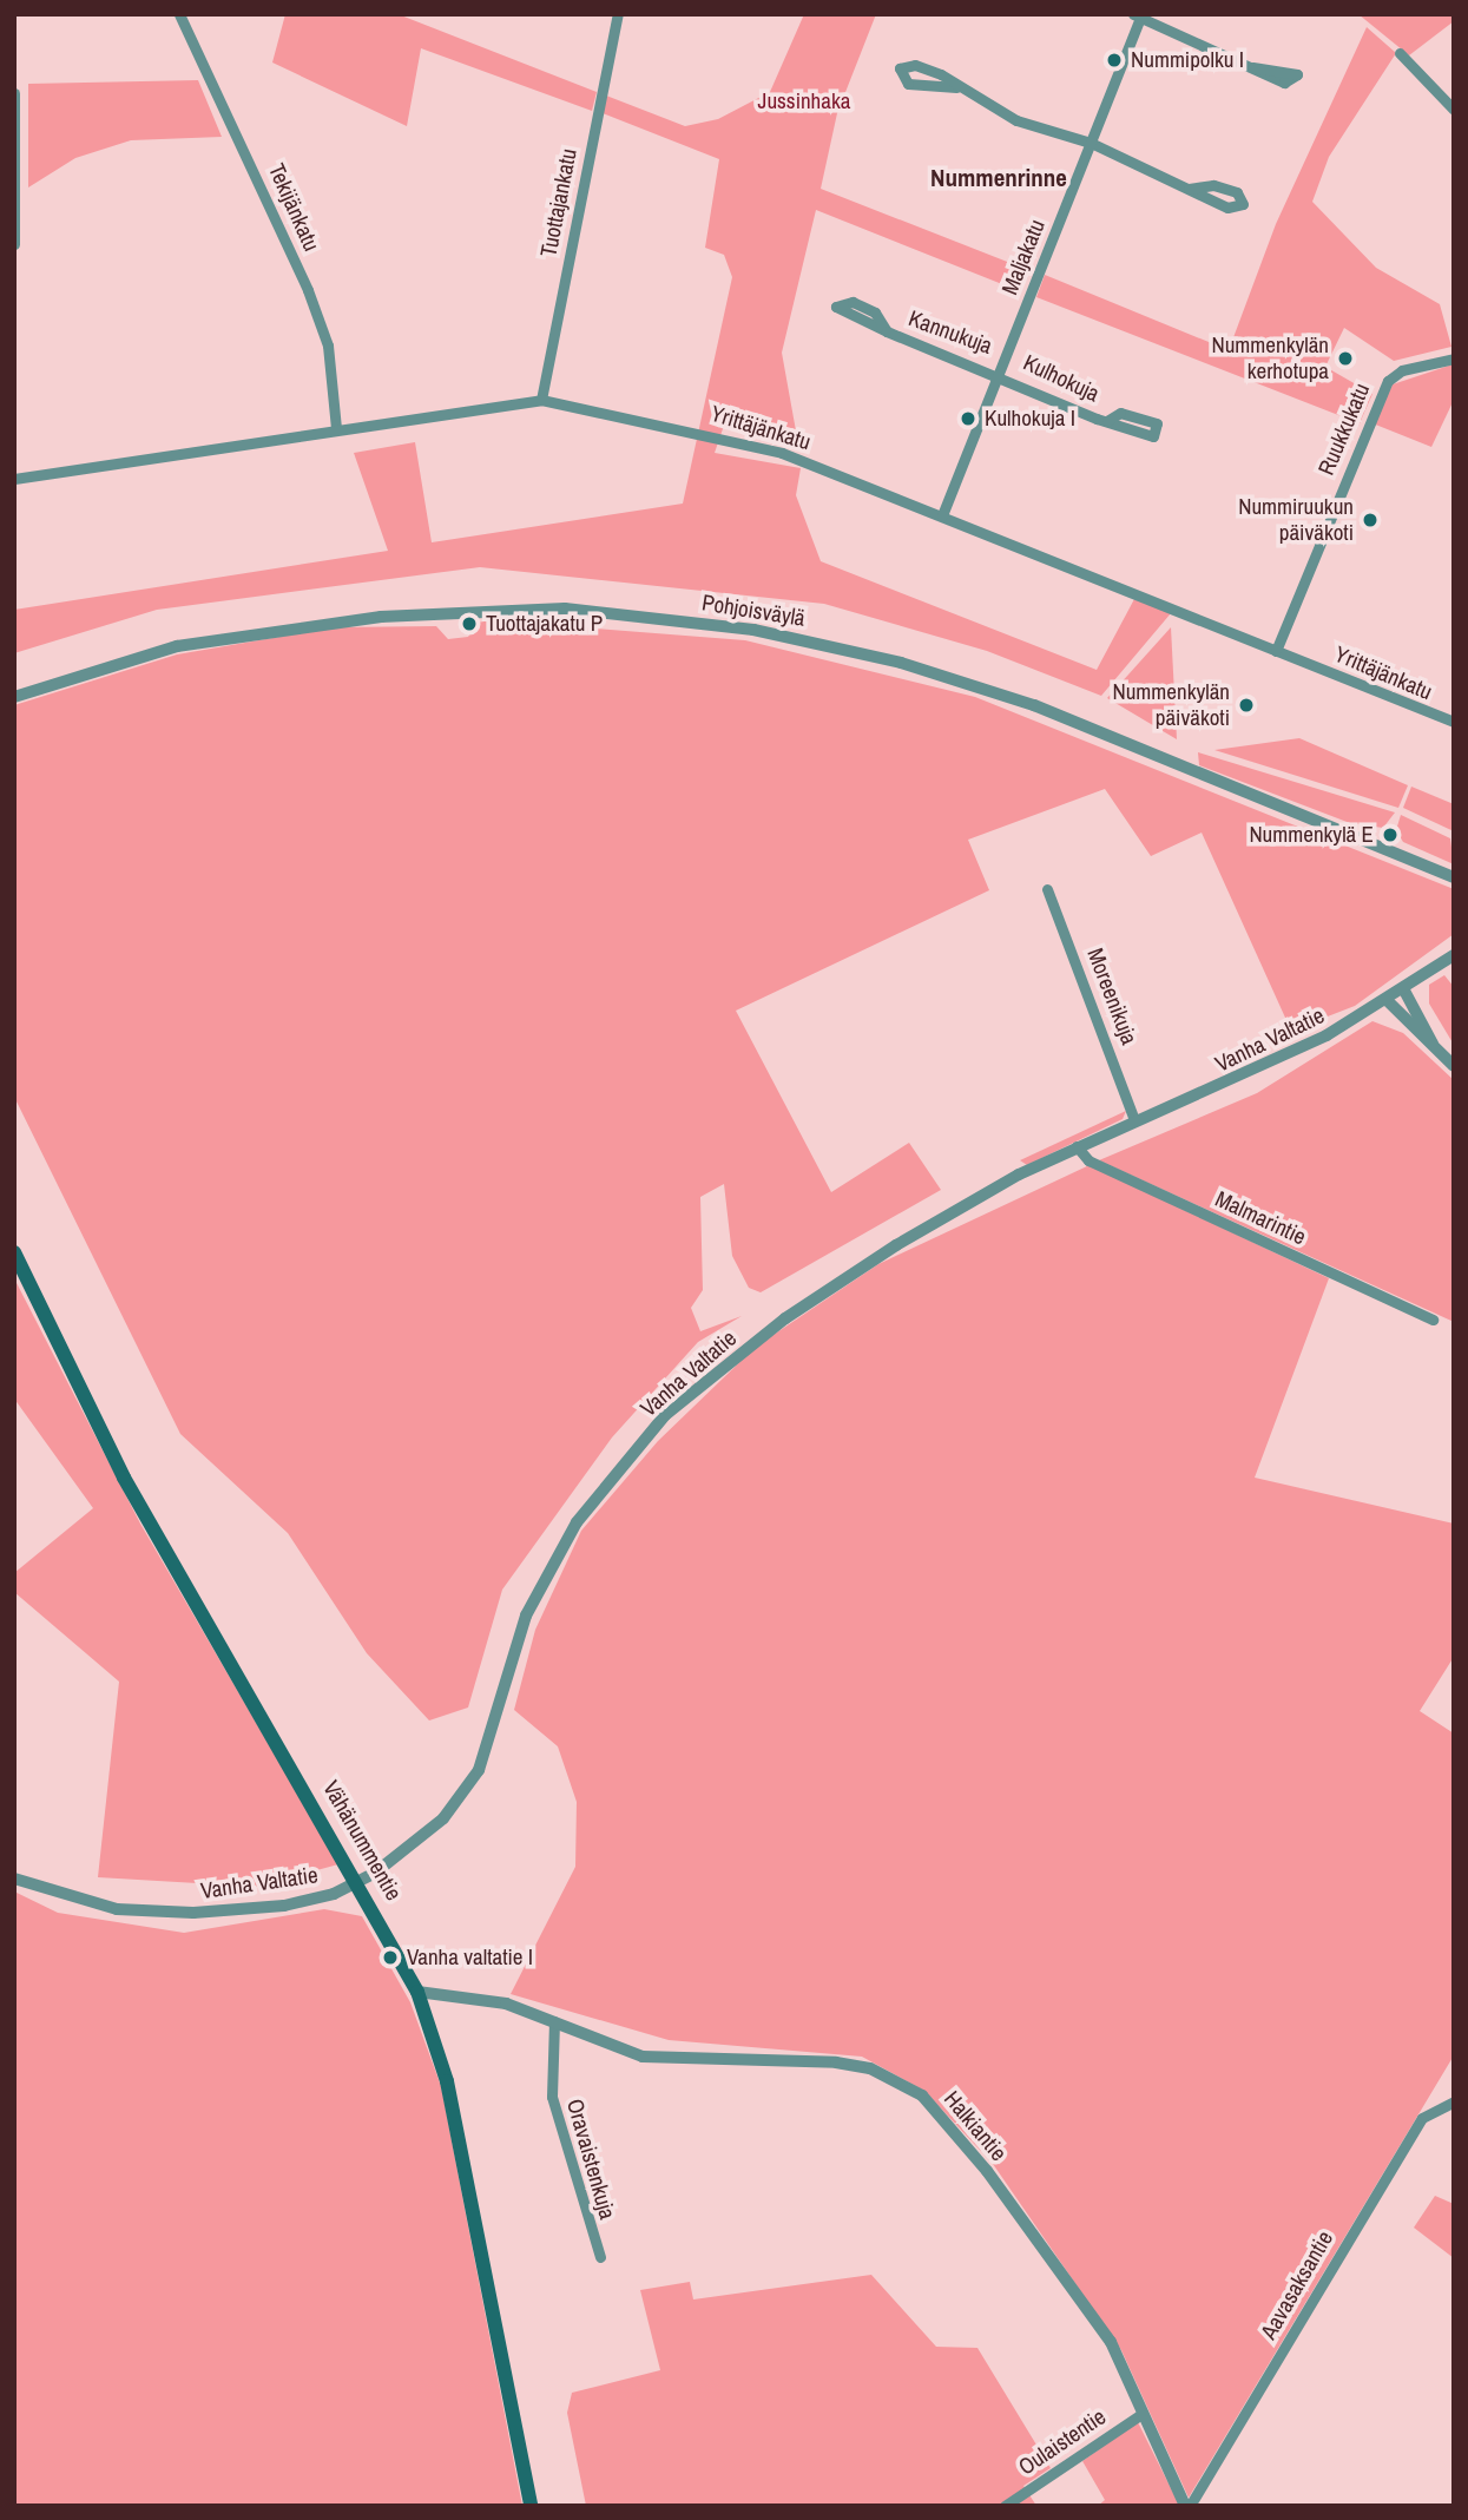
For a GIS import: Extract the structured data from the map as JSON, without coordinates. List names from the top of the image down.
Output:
{
  "streets": {
    "main road": ["Vähänummentie"],
    "street": [
      "Tuottajankatu",
      "Tekijänkatu",
      "Maljakatu",
      "Kannukuja",
      "Kulhokuja",
      "Yrittäjänkatu",
      "Ruukkukatu",
      "Pohjoisväylä",
      "Moreenikuja",
      "Vanha Valtatie",
      "Malmarintie",
      "Halkiantie",
      "Oravaistenkuja",
      "Aavasaksantie",
      "Oulaistentie"
    ]
  },
  "crossings": [
    ["Tuottajankatu", "Yrittäjänkatu"],
    ["Tekijänkatu", "Yrittäjänkatu"],
    ["Maljakatu", "Kannukuja"],
    ["Maljakatu", "Kulhokuja"],
    ["Maljakatu", "Yrittäjänkatu"],
    ["Kannukuja", "Kulhokuja"],
    ["Yrittäjänkatu", "Ruukkukatu"],
    ["Moreenikuja", "Vanha Valtatie"],
    ["Vanha Valtatie", "Malmarintie"],
    ["Vanha Valtatie", "Vähänummentie"],
    ["Vähänummentie", "Halkiantie"],
    ["Halkiantie", "Oravaistenkuja"],
    ["Halkiantie", "Aavasaksantie"],
    ["Halkiantie", "Oulaistentie"]
  ],
  "districts": ["Nummenrinne"],
  "parks": ["Jussinhaka"],
  "places": [
    "Nummipolku I",
    "Nummenkylän kerhotupa",
    "Kulhokuja I",
    "Nummiruukun päiväkoti",
    "Tuottajakatu P",
    "Nummenkylän päiväkoti",
    "Nummenkylä E",
    "Vanha valtatie I"
  ]
}
